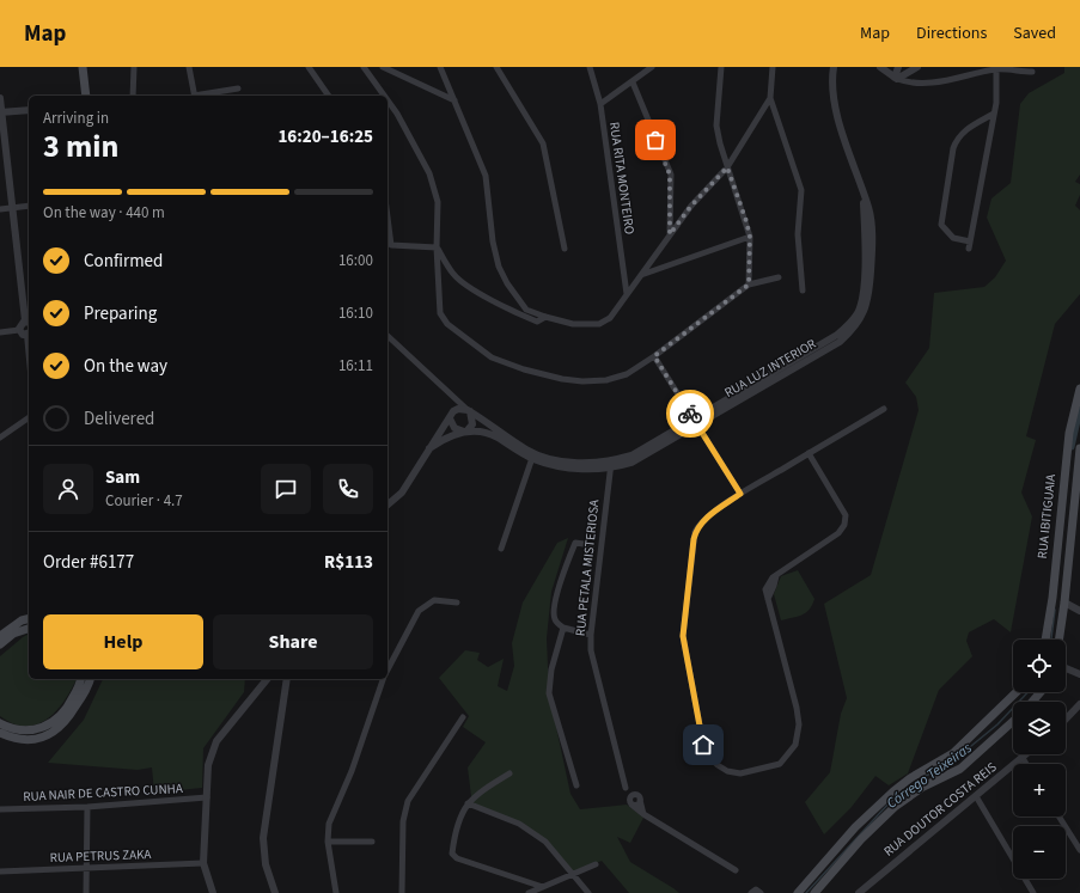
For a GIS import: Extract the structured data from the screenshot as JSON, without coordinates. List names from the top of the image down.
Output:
{
  "streets": {
    "main road": ["RUA IBITIGUAIA"],
    "street": [
      "RUA RITA MONTEIRO",
      "RUA LUZ INTERIOR",
      "RUA PETALA MISTERIOSA",
      "RUA NAIR DE CASTRO CUNHA",
      "RUA DOUTOR COSTA REIS",
      "RUA PETRUS ZAKA"
    ]
  },
  "crossings": [
    ["RUA LUZ INTERIOR", "RUA PETALA MISTERIOSA"]
  ],
  "water": ["Córrego Teixeiras"],
  "page": {
    "header": "Map",
    "nav": ["Map", "Directions", "Saved"],
    "heading": ["3 min", "Arriving in", "16:20–16:25"],
    "panel": [
      "Sam",
      "Courier · 4.7",
      "Order #6177",
      "R$113"
    ],
    "bar": "On the way · 440 m",
    "list": [
      ["Confirmed", "16:00"],
      ["Preparing", "16:10"],
      ["On the way", "16:11"],
      "Delivered"
    ],
    "buttons": ["Help", "Share"],
    "map_buttons": ["+", "−"]
  }
}
